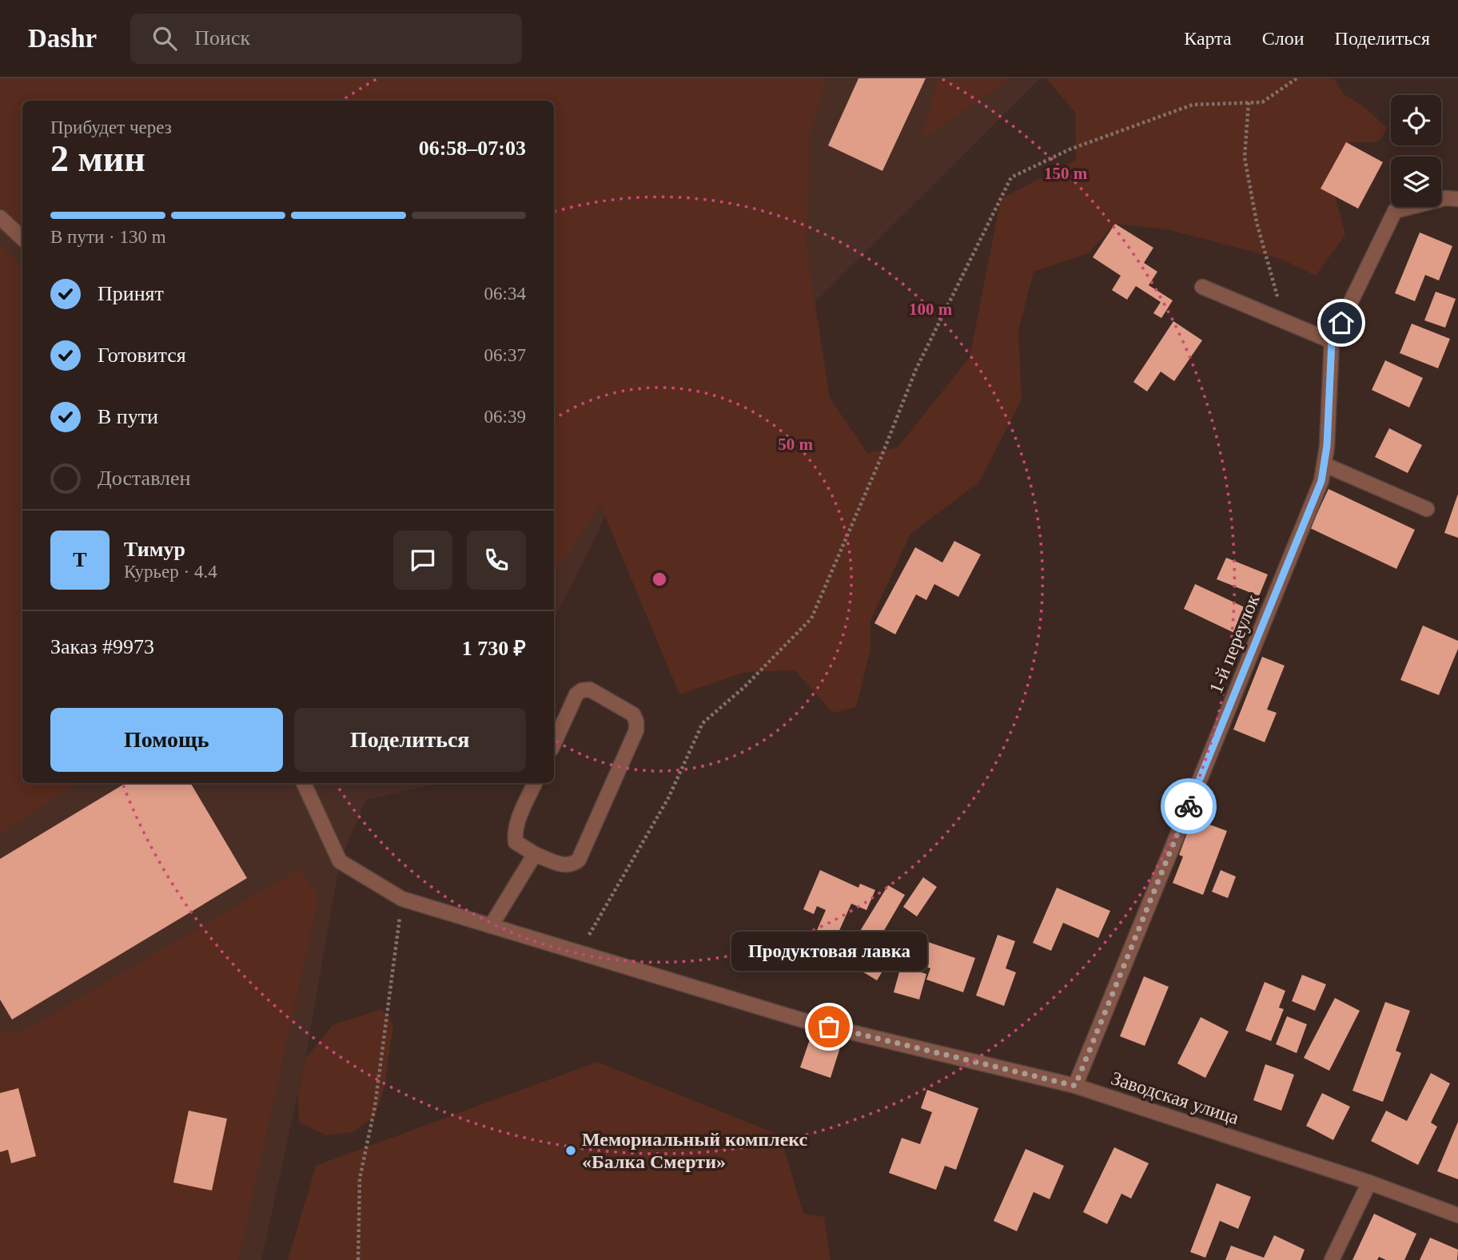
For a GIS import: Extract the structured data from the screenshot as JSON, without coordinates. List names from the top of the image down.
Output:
{
  "streets": {
    "street": ["1-й переулок", "Заводская улица"]
  },
  "crossings": [
    ["1-й переулок", "Заводская улица"]
  ],
  "places": ["Продуктовая лавка", "Мемориальный комплекс «Балка Смерти»"],
  "page": {
    "header": "Dashr",
    "search": "Поиск",
    "nav": ["Карта", "Слои", "Поделиться"],
    "heading": ["2 мин", "Прибудет через", "06:58–07:03"],
    "panel": [
      "Тимур",
      "Курьер · 4.4",
      "Заказ #9973",
      "1 730 ₽"
    ],
    "bar": "В пути · 130 m",
    "list": [
      ["Принят", "06:34"],
      ["Готовится", "06:37"],
      ["В пути", "06:39"],
      "Доставлен"
    ],
    "round": "Т",
    "buttons": ["Помощь", "Поделиться"],
    "bubble": "Продуктовая лавка"
  },
  "rings": ["150 m", "100 m", "50 m"]
}
